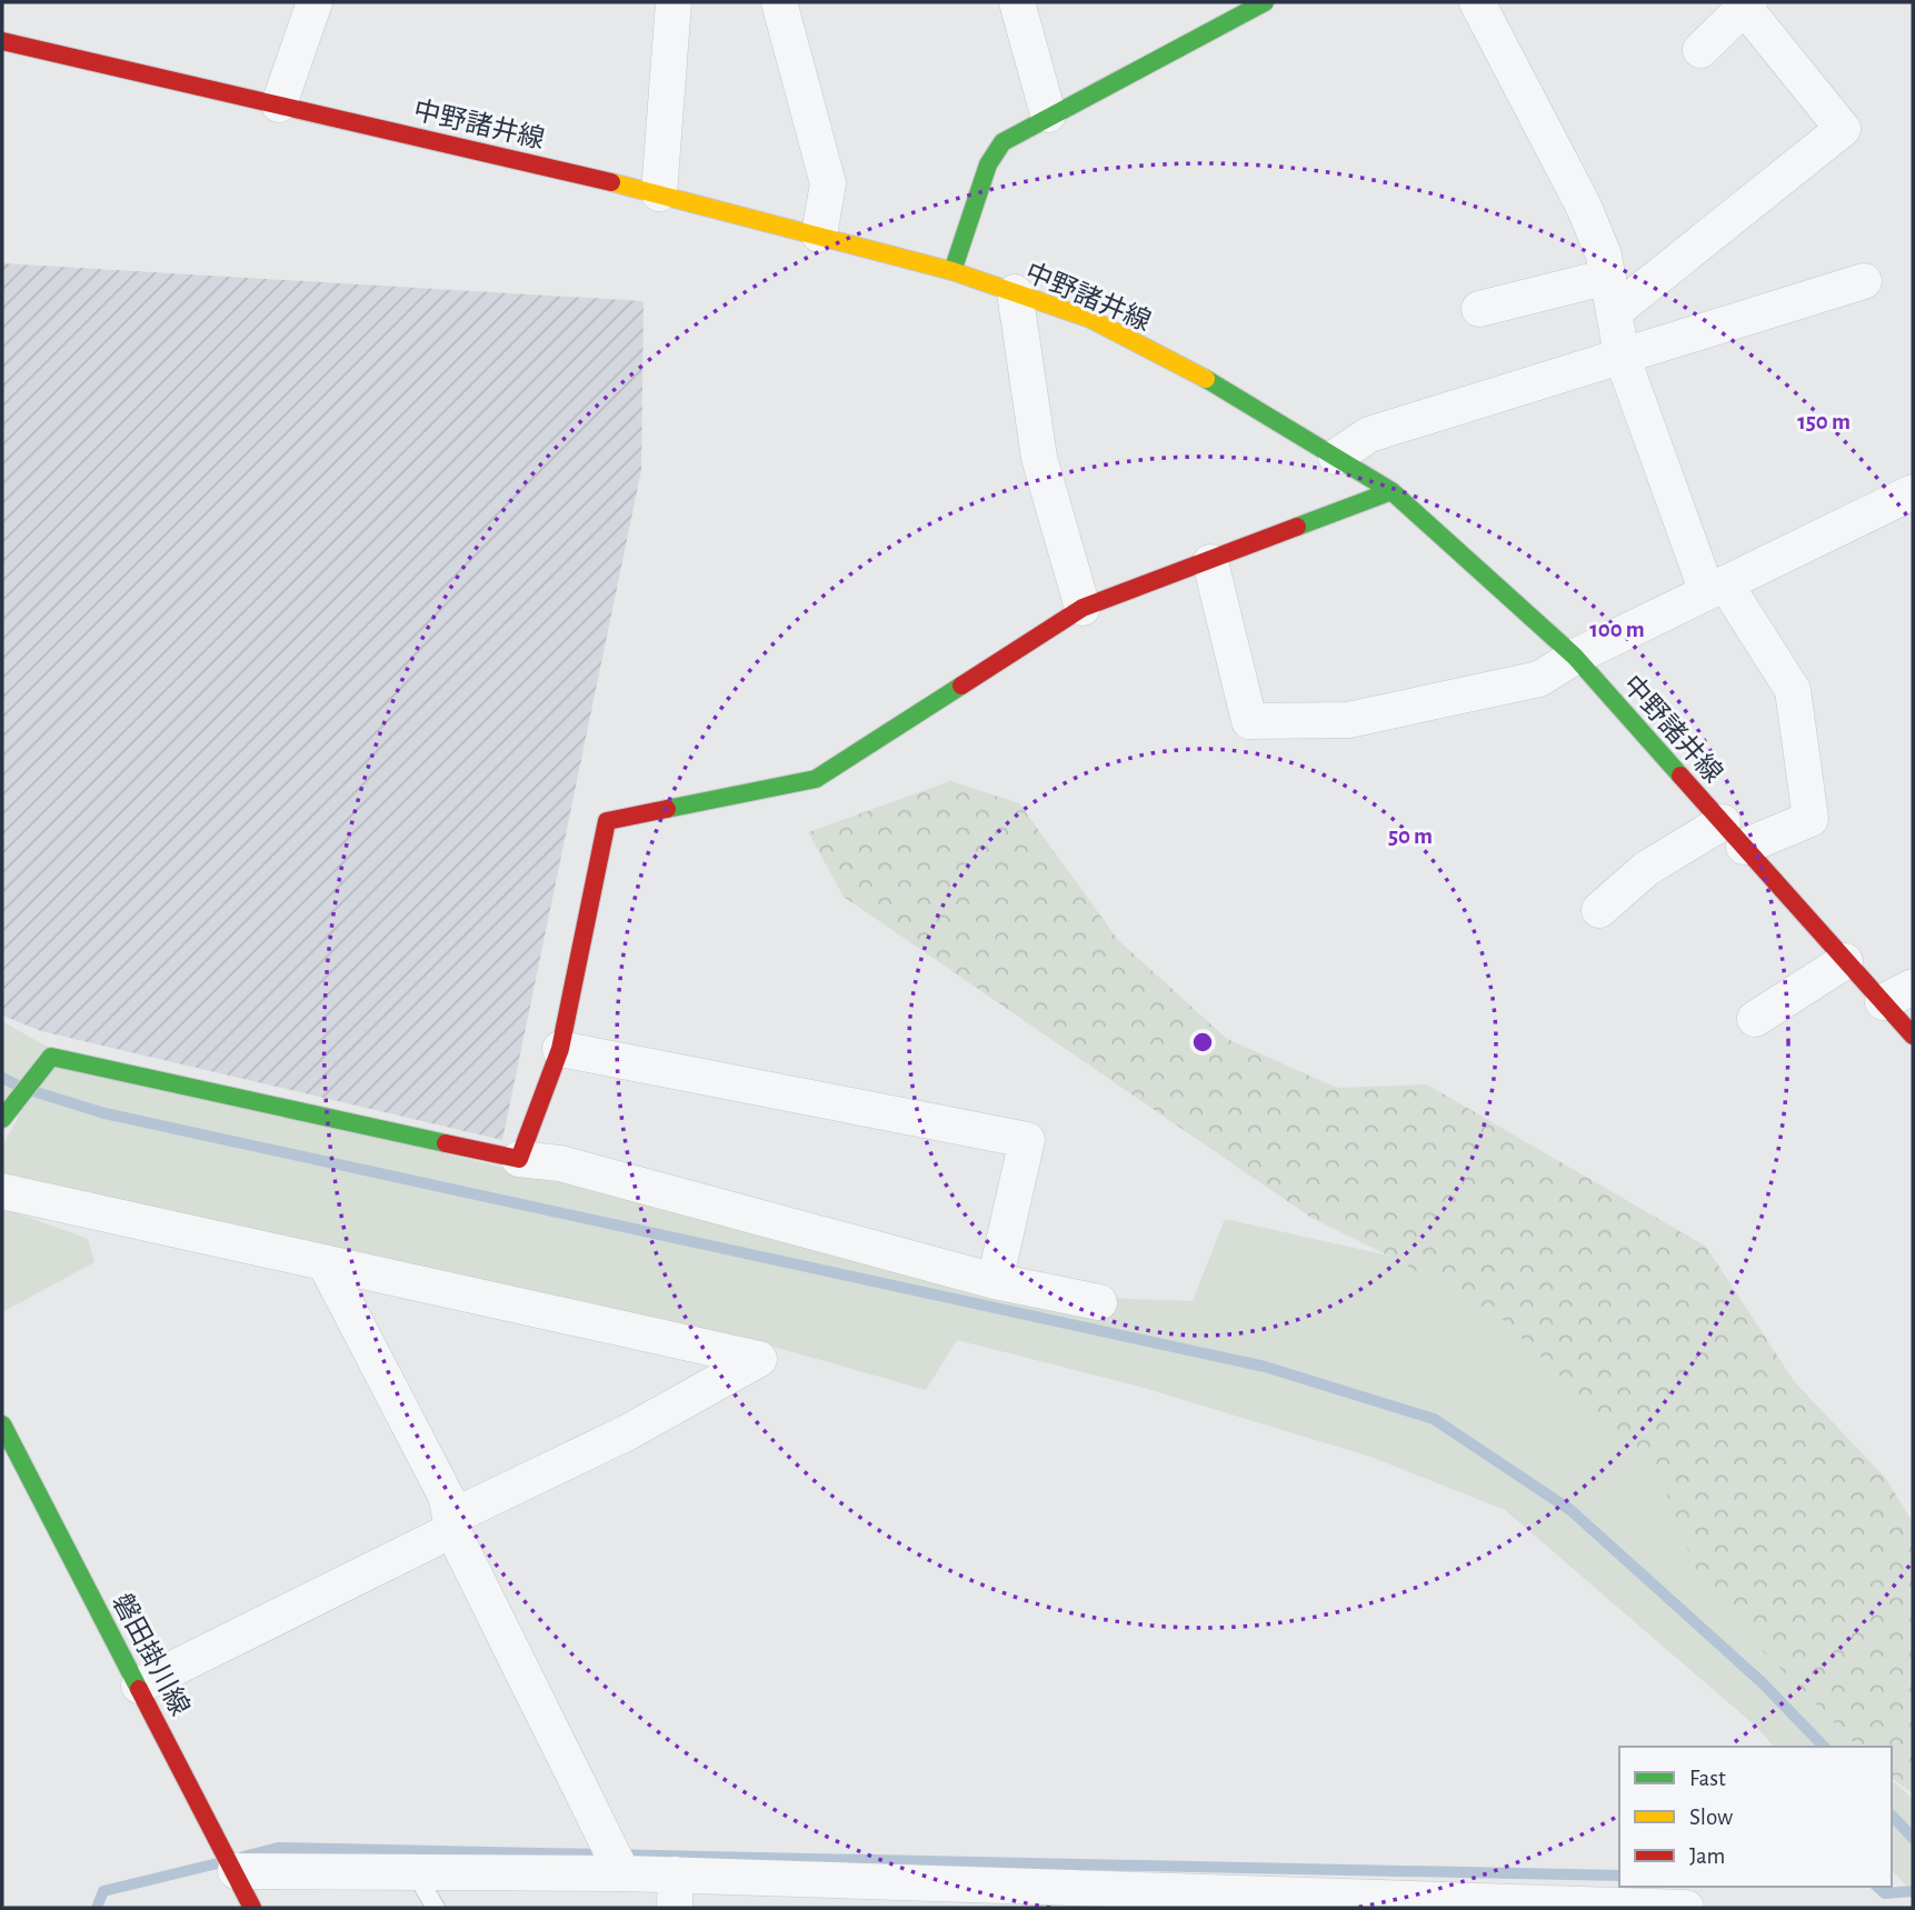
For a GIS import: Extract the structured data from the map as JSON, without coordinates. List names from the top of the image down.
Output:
{
  "streets": {
    "main road": ["中野諸井線", "磐田掛川線"]
  },
  "legend": ["Fast", "Slow", "Jam"],
  "rings": ["150 m", "100 m", "50 m"]
}
